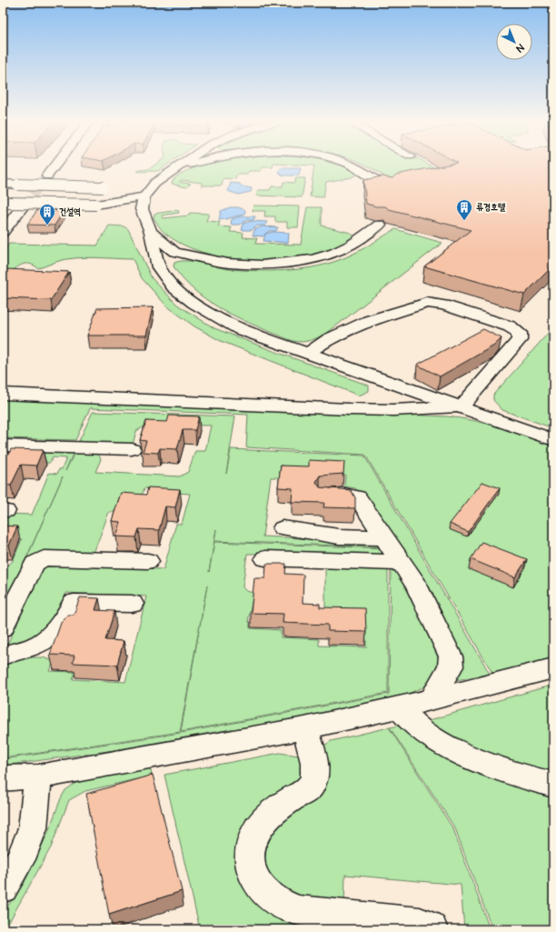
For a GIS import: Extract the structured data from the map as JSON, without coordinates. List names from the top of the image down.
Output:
{
  "places": {
    "building": ["류경호텔", "건설역"]
  },
  "north": "bottom right"
}
